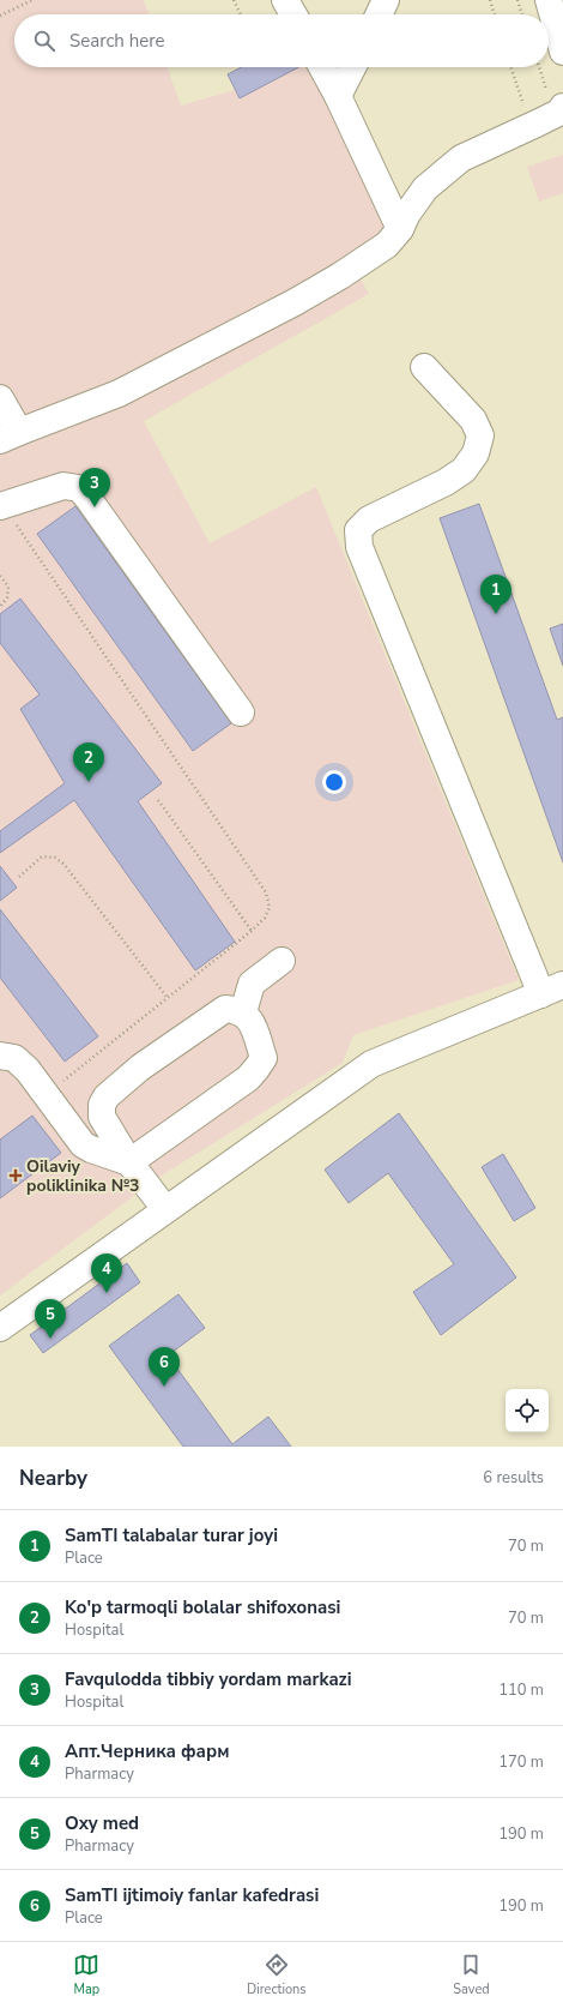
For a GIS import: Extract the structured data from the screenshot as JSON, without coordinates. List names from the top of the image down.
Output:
{
  "places": {
    "health": ["Oilaviy poliklinika №3"]
  },
  "page": {
    "search": "Search here",
    "pins": [
      "3",
      "1",
      "2",
      "4",
      "5",
      "6"
    ],
    "heading": ["Nearby", "6 results"],
    "list": [
      {
        "mark": "1",
        "name": "SamTI talabalar turar joyi",
        "note": "Place",
        "value": "70 m"
      },
      {
        "mark": "2",
        "name": "Ko'p tarmoqli bolalar shifoxonasi",
        "note": "Hospital",
        "value": "70 m"
      },
      {
        "mark": "3",
        "name": "Favqulodda tibbiy yordam markazi",
        "note": "Hospital",
        "value": "110 m"
      },
      {
        "mark": "4",
        "name": "Апт.Черника фарм",
        "note": "Pharmacy",
        "value": "170 m"
      },
      {
        "mark": "5",
        "name": "Oxy med",
        "note": "Pharmacy",
        "value": "190 m"
      },
      {
        "mark": "6",
        "name": "SamTI ijtimoiy fanlar kafedrasi",
        "note": "Place",
        "value": "190 m"
      }
    ],
    "nav": ["Map", "Directions", "Saved"]
  }
}
